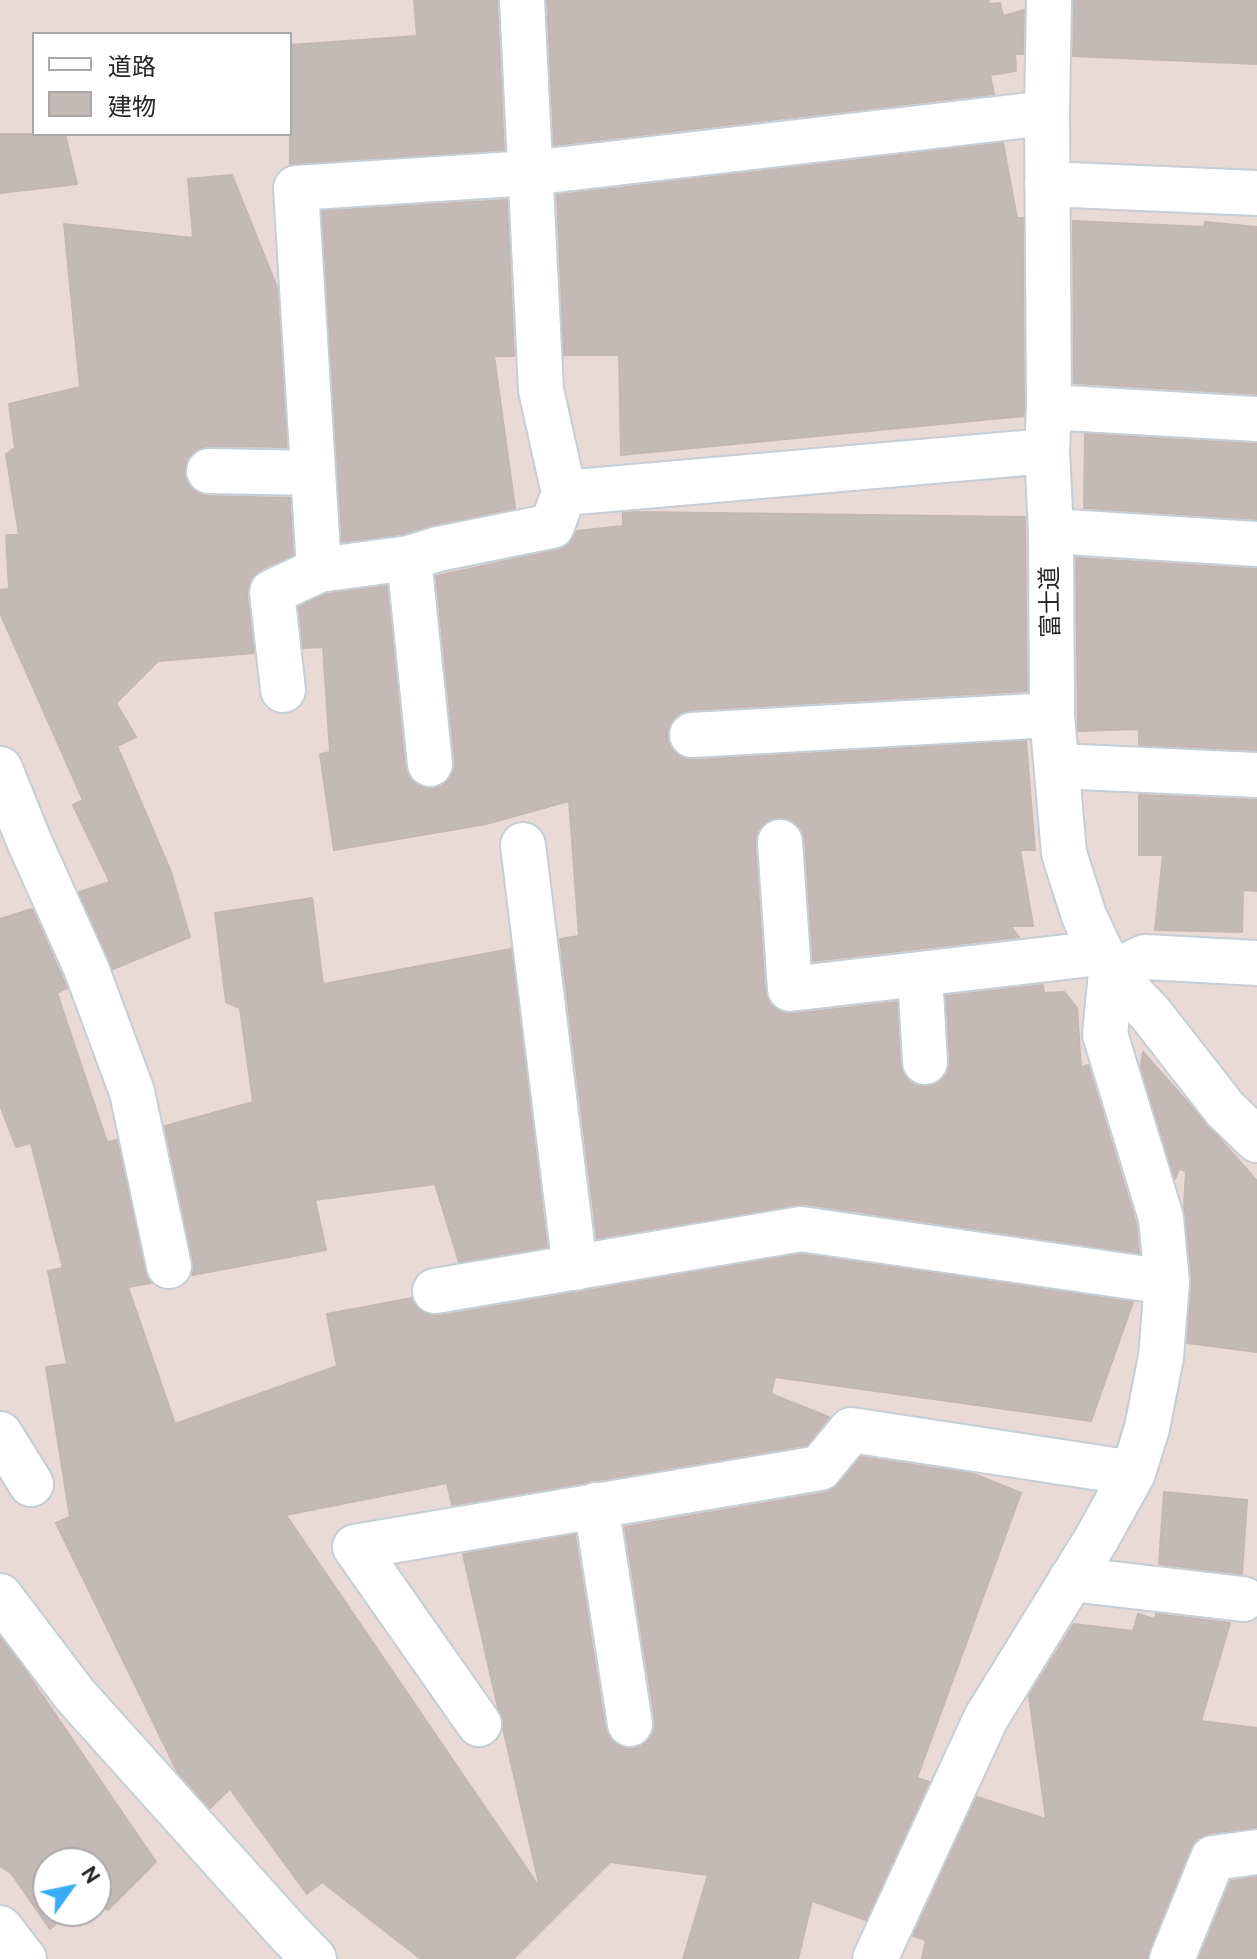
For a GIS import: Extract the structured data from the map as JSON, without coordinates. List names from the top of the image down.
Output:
{
  "streets": {
    "street": ["富士道"]
  },
  "legend": ["道路", "建物"],
  "north": "top right"
}
